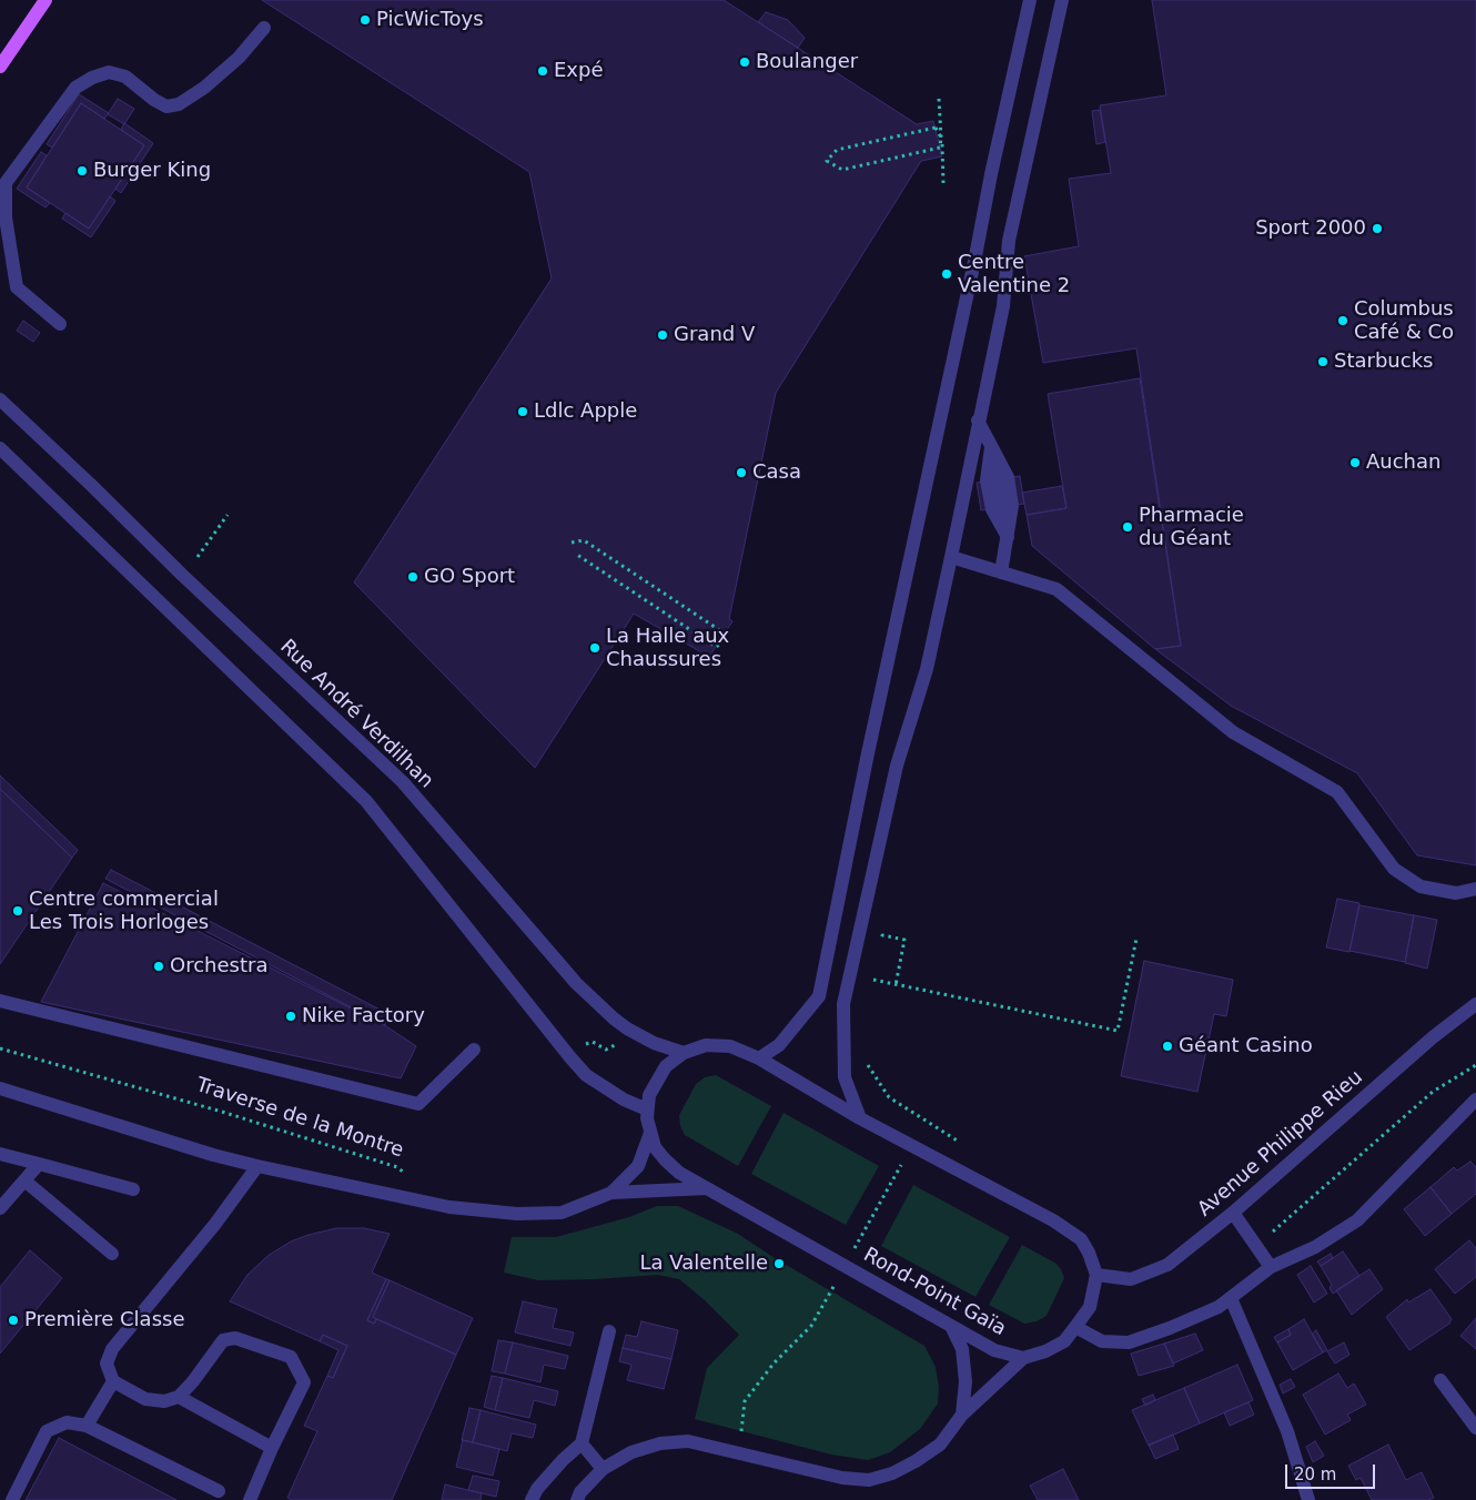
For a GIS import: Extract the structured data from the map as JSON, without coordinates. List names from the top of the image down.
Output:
{
  "streets": {
    "street": ["Rue André Verdilhan", "Avenue Philippe Rieu", "Rond-Point Gaïa"],
    "path": ["Traverse de la Montre"]
  },
  "crossings": [
    ["Rue André Verdilhan", "Rond-Point Gaïa"],
    ["Avenue Philippe Rieu", "Rond-Point Gaïa"]
  ],
  "places": [
    "PicWicToys",
    "Boulanger",
    "Expé",
    "Burger King",
    "Sport 2000",
    "Centre Valentine 2",
    "Columbus Café & Co",
    "Grand V",
    "Starbucks",
    "Ldlc Apple",
    "Auchan",
    "Casa",
    "Pharmacie du Géant",
    "GO Sport",
    "La Halle aux Chaussures",
    "Centre commercial Les Trois Horloges",
    "Orchestra",
    "Nike Factory",
    "Géant Casino",
    "La Valentelle",
    "Première Classe"
  ],
  "scale_bar": "20 m"
}
